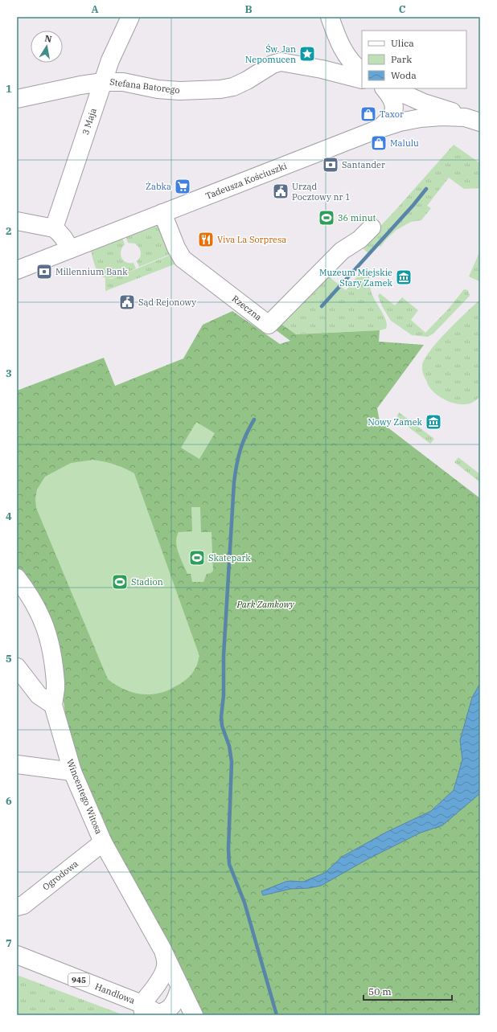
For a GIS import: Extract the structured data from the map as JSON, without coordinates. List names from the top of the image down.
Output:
{
  "streets": {
    "street": [
      "Stefana Batorego",
      "3 Maja",
      "Tadeusza Kościuszki",
      "Rzeczna",
      "Wincentego Witosa",
      "Ogrodowa",
      "945",
      "Handlowa"
    ]
  },
  "crossings": [
    ["Stefana Batorego", "3 Maja"],
    ["Tadeusza Kościuszki", "Rzeczna"],
    ["Wincentego Witosa", "Ogrodowa"],
    ["Wincentego Witosa", "Handlowa"]
  ],
  "parks": ["Park Zamkowy"],
  "places": {
    "place": ["Św. Jan Nepomucen"],
    "shop": ["Taxor", "Malulu"],
    "bank": ["Santander", "Millennium Bank"],
    "supermarket": ["Żabka"],
    "public building": ["Urząd Pocztowy nr 1", "Sąd Rejonowy"],
    "sports": ["36 minut", "Skatepark", "Stadion"],
    "restaurant": ["Viva La Sorpresa"],
    "museum": ["Muzeum Miejskie Stary Zamek", "Nowy Zamek"]
  },
  "legend": ["Ulica", "Park", "Woda"],
  "scale_bar": "50 m",
  "north": "top",
  "grid": {
    "columns": ["A", "B", "C"],
    "rows": [
      "1",
      "2",
      "3",
      "4",
      "5",
      "6",
      "7"
    ]
  }
}
